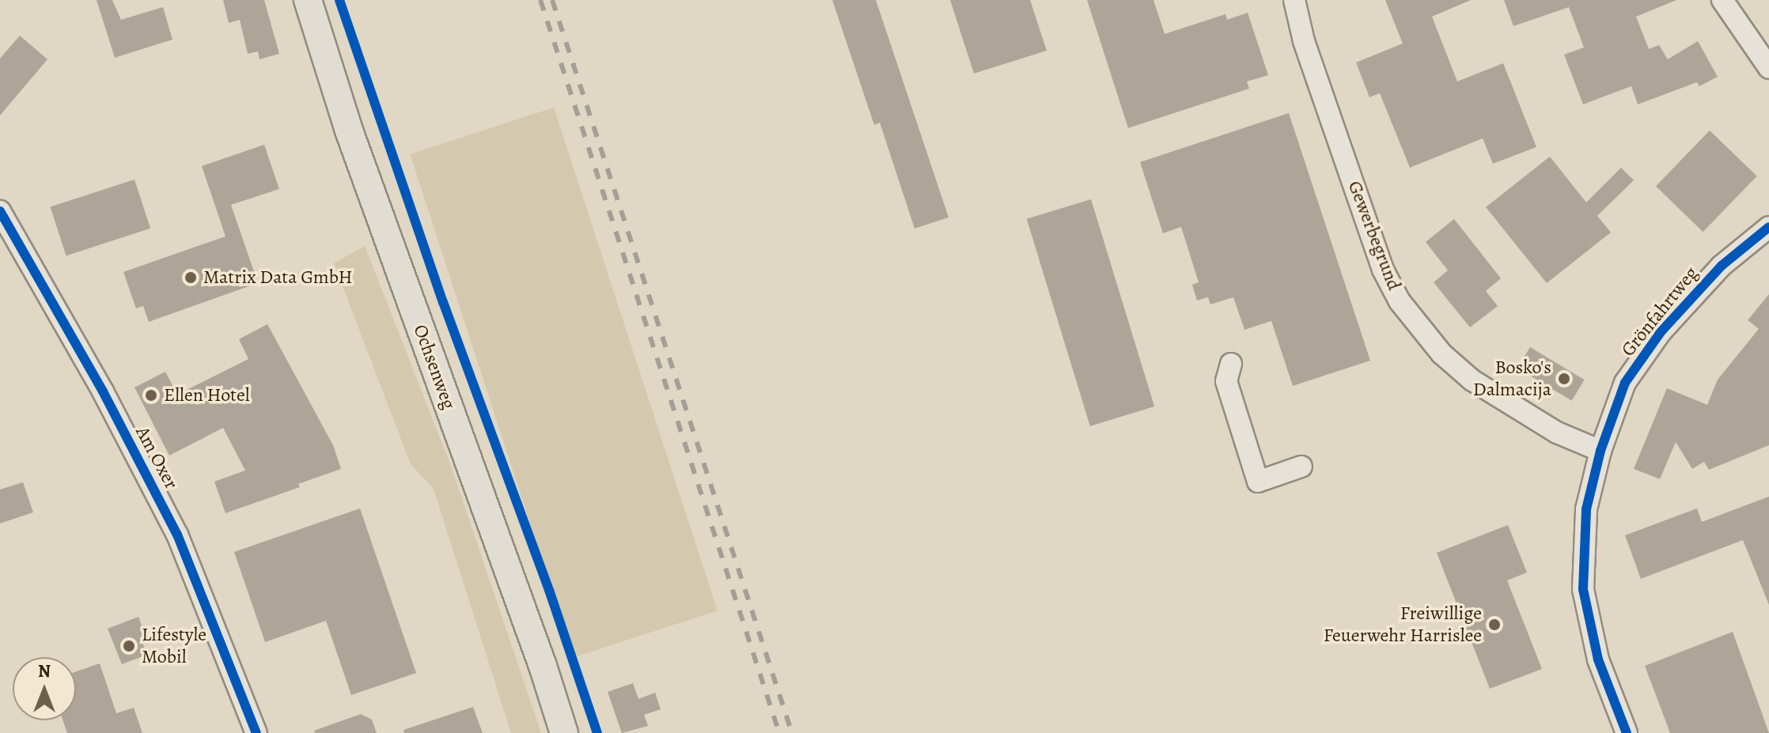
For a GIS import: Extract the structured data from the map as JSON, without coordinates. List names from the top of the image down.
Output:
{
  "streets": {
    "main road": ["Ochsenweg"],
    "street": ["Gewerbegrund", "Grönfahrtweg", "Am Oxer"]
  },
  "crossings": [
    ["Gewerbegrund", "Grönfahrtweg"]
  ],
  "places": [
    "Matrix Data GmbH",
    "Bosko's Dalmacija",
    "Ellen Hotel",
    "Freiwillige Feuerwehr Harrislee",
    "Lifestyle Mobil"
  ],
  "north": "top"
}
